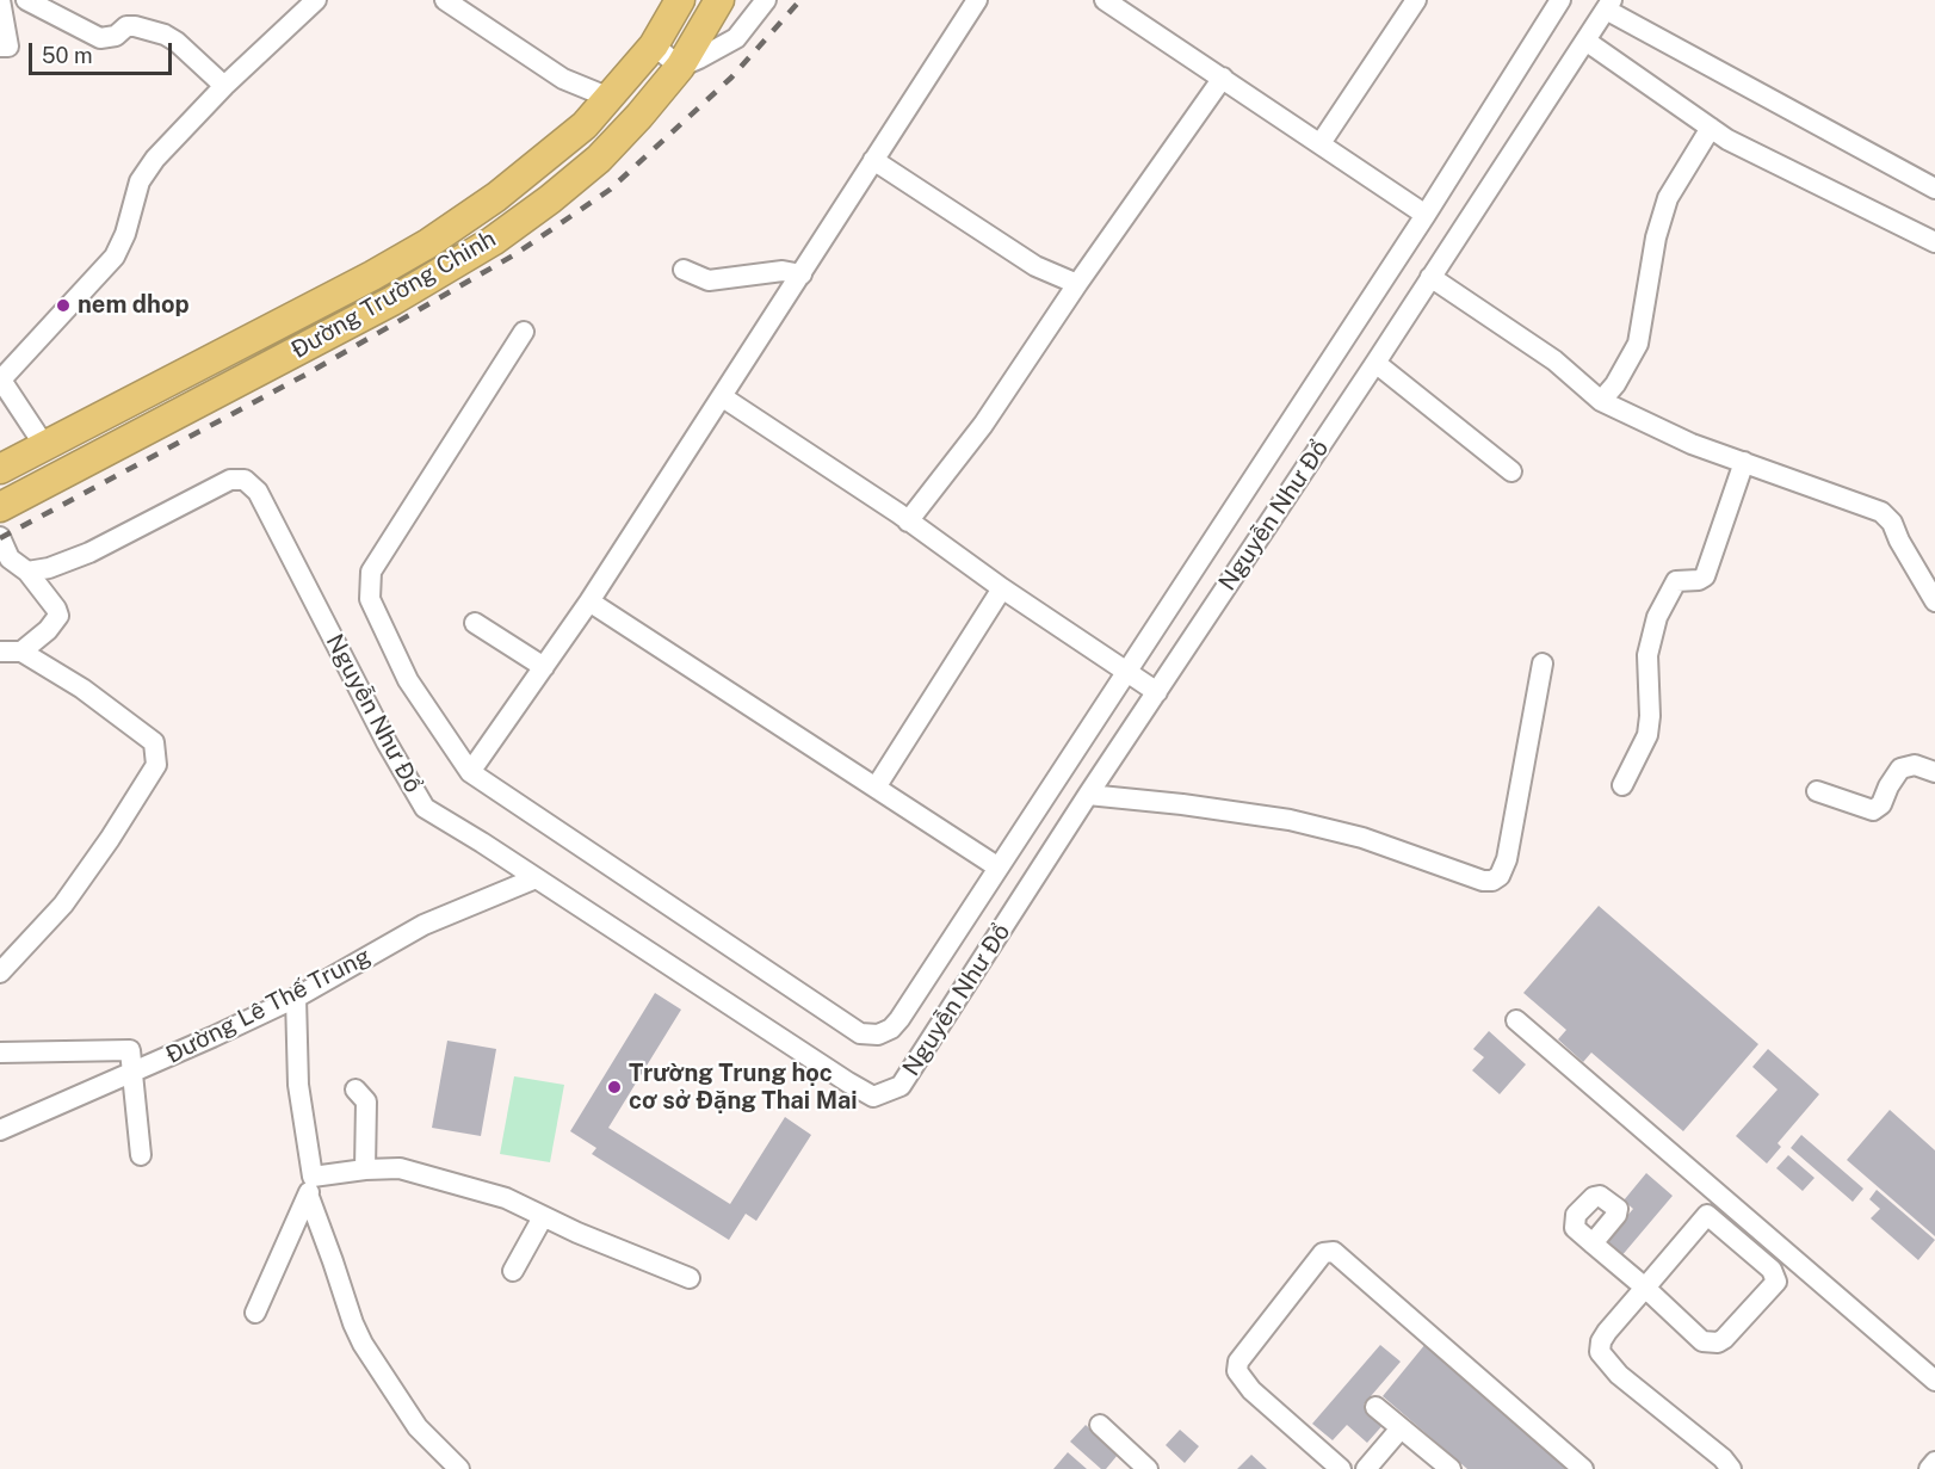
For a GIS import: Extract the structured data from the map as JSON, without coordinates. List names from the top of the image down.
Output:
{
  "streets": {
    "highway": ["Đường Trường Chinh"],
    "street": ["Nguyễn Như Đổ", "Đường Lê Thế Trung"]
  },
  "crossings": [
    ["Nguyễn Như Đổ", "Đường Lê Thế Trung"]
  ],
  "places": ["nem dhop", "Trường Trung học cơ sở Đặng Thai Mai"],
  "scale_bar": "50 m"
}
